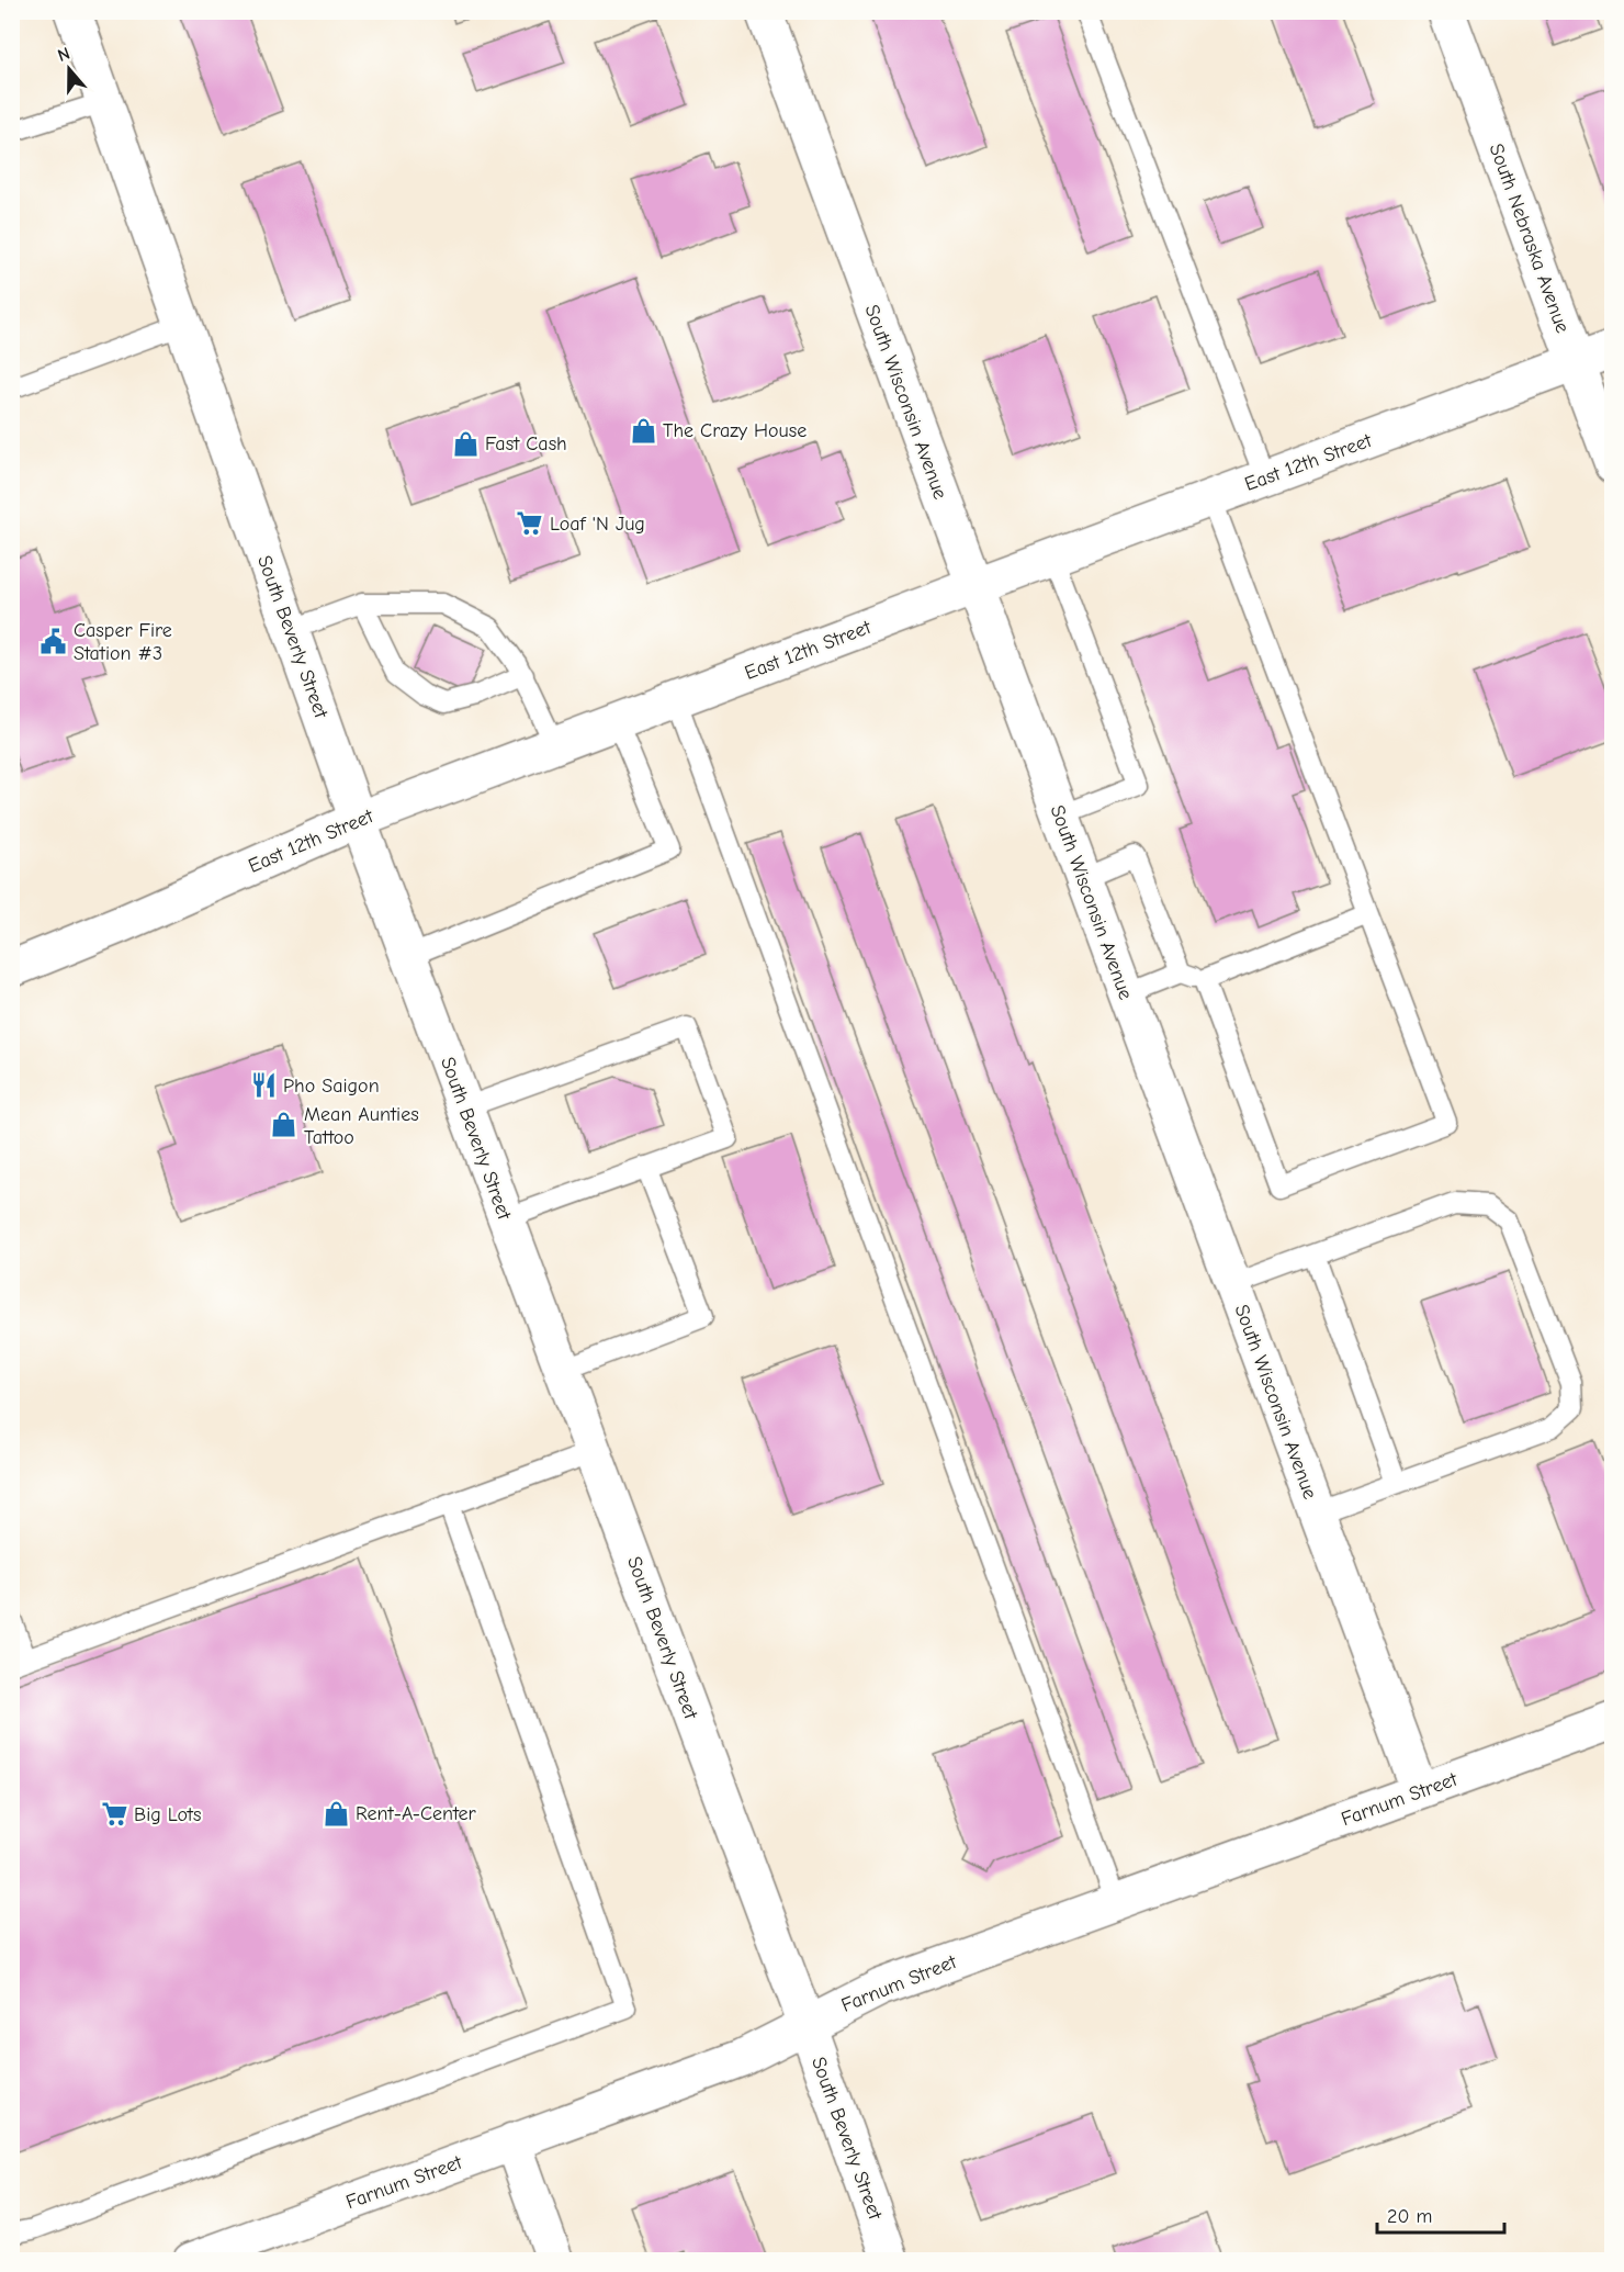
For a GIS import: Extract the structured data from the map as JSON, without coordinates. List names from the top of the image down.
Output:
{
  "streets": {
    "street": [
      "South Nebraska Avenue",
      "South Wisconsin Avenue",
      "East 12th Street",
      "South Beverly Street",
      "Farnum Street"
    ]
  },
  "crossings": [
    ["South Nebraska Avenue", "East 12th Street"],
    ["South Wisconsin Avenue", "East 12th Street"],
    ["South Wisconsin Avenue", "Farnum Street"],
    ["East 12th Street", "South Beverly Street"],
    ["South Beverly Street", "Farnum Street"]
  ],
  "places": {
    "shop": [
      "The Crazy House",
      "Fast Cash",
      "Mean Aunties Tattoo",
      "Rent-A-Center"
    ],
    "supermarket": ["Loaf 'N Jug", "Big Lots"],
    "public building": ["Casper Fire Station #3"],
    "restaurant": ["Pho Saigon"]
  },
  "scale_bar": "20 m",
  "north": "top"
}
